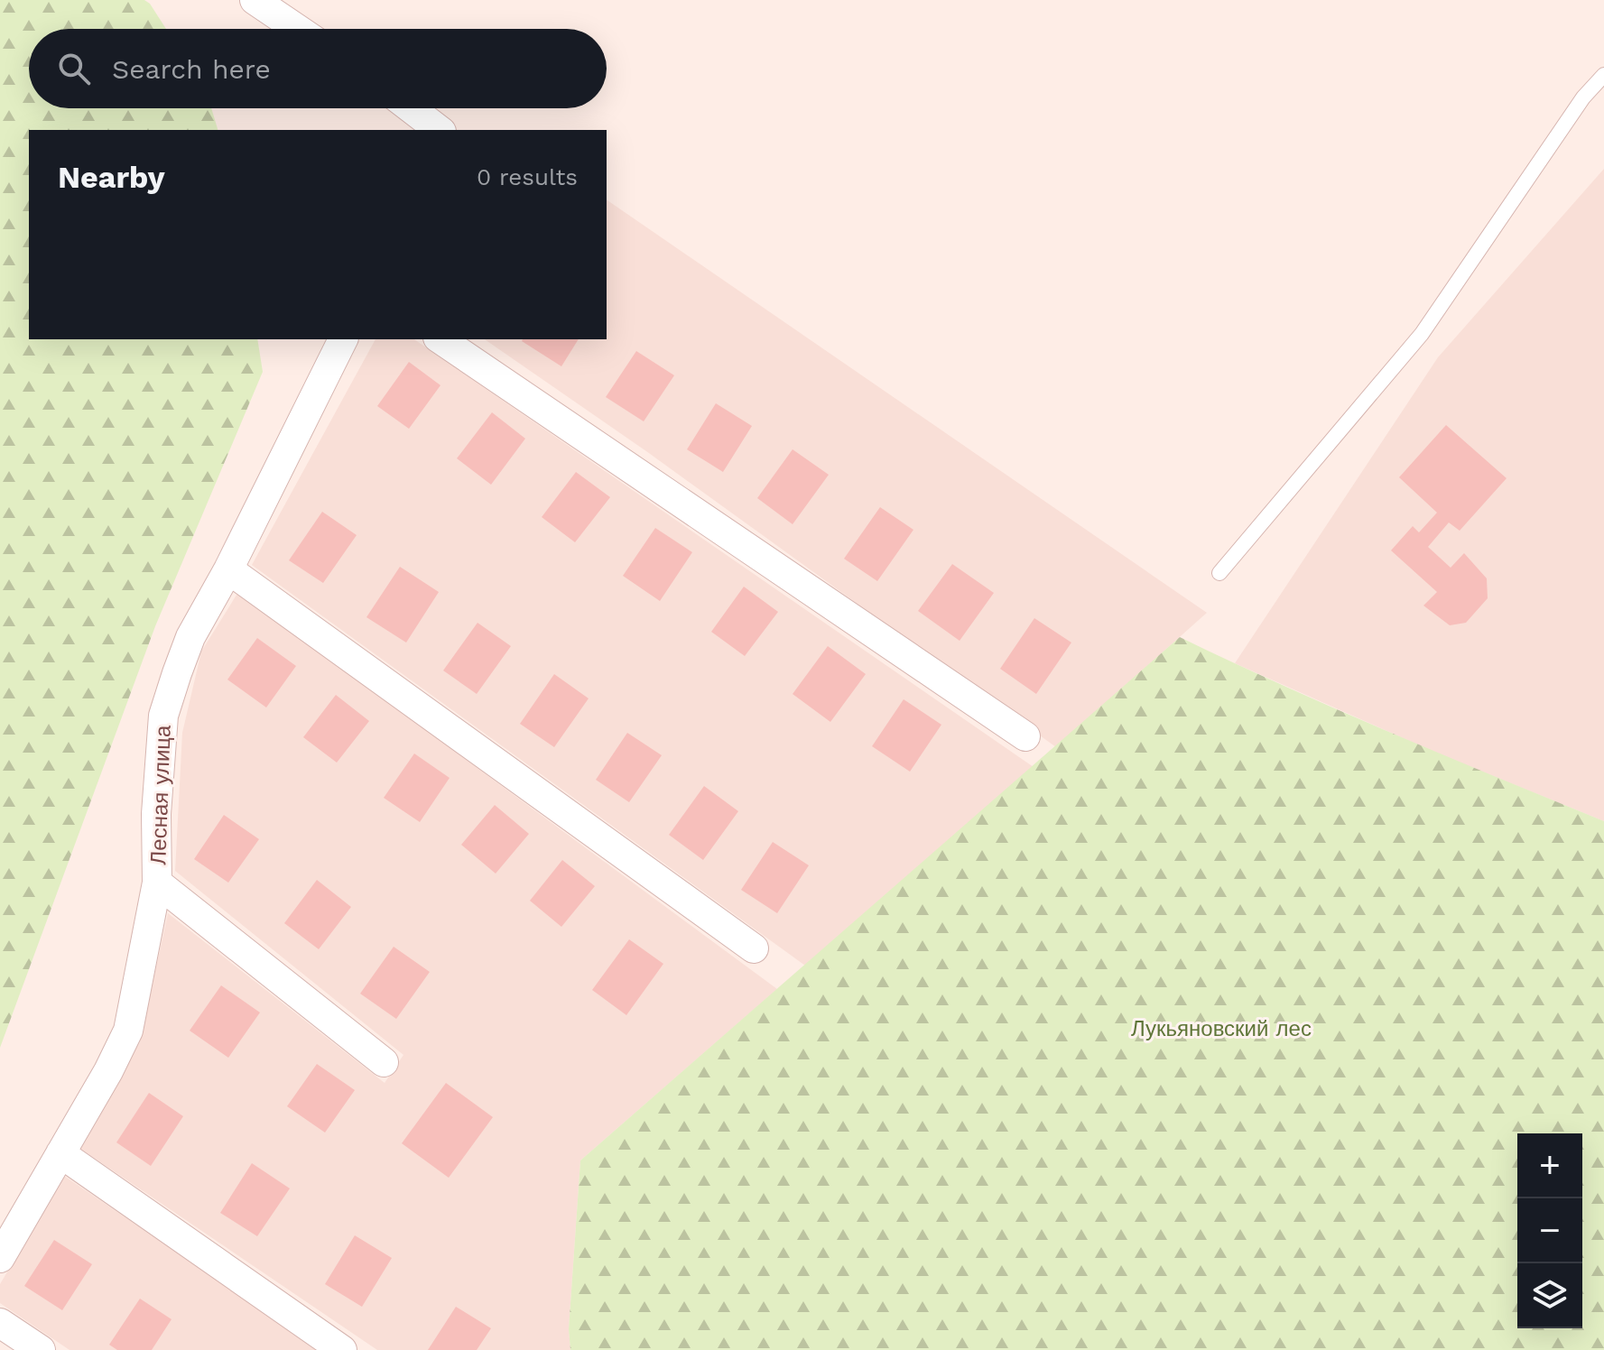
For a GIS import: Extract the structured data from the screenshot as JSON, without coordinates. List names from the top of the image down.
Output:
{
  "streets": {
    "street": ["Лесная улица"]
  },
  "parks": ["Лукьяновский лес"],
  "page": {
    "search": "Search here",
    "heading": ["Nearby", "0 results"],
    "map_buttons": ["+", "−"]
  }
}
